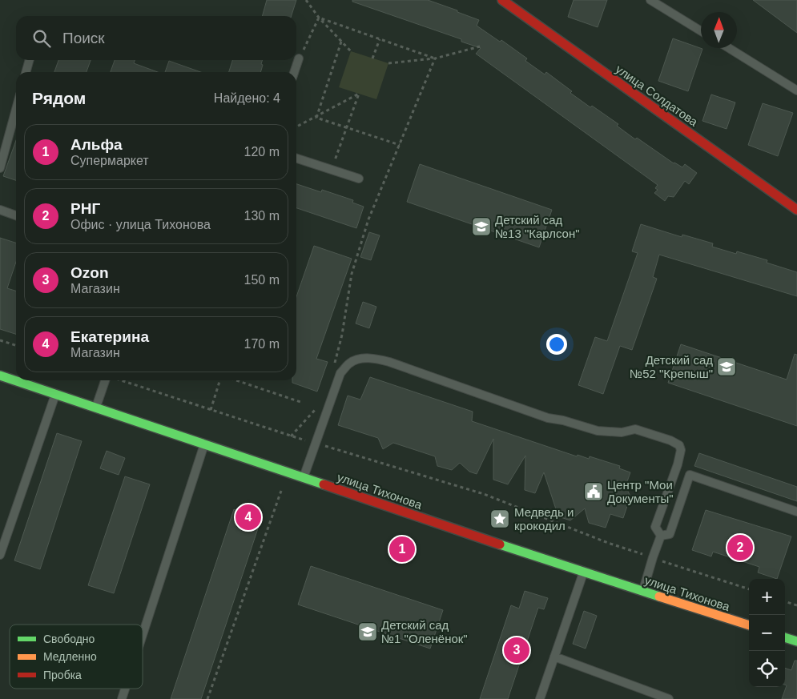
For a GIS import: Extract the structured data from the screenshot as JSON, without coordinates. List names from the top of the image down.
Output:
{
  "streets": {
    "main road": ["улица Солдатова", "улица Тихонова"]
  },
  "places": {
    "school or university": ["Детский сад №13 \"Карлсон\"", "Детский сад №52 \"Крепыш\"", "Детский сад №1 \"Оленёнок\""],
    "public building": ["Центр \"Мои Документы\""],
    "place": ["Медведь и крокодил"]
  },
  "legend": ["Свободно", "Медленно", "Пробка"],
  "north": "top",
  "page": {
    "search": "Поиск",
    "heading": ["Рядом", "Найдено: 4"],
    "list": [
      {
        "mark": "1",
        "name": "Альфа",
        "note": "Супермаркет",
        "value": "120 m"
      },
      {
        "mark": "2",
        "name": "РНГ",
        "note": "Офис · улица Тихонова",
        "value": "130 m"
      },
      {
        "mark": "3",
        "name": "Ozon",
        "note": "Магазин",
        "value": "150 m"
      },
      {
        "mark": "4",
        "name": "Екатерина",
        "note": "Магазин",
        "value": "170 m"
      }
    ],
    "pins": [
      "4",
      "2",
      "1",
      "3"
    ],
    "map_buttons": ["+", "−"]
  }
}
